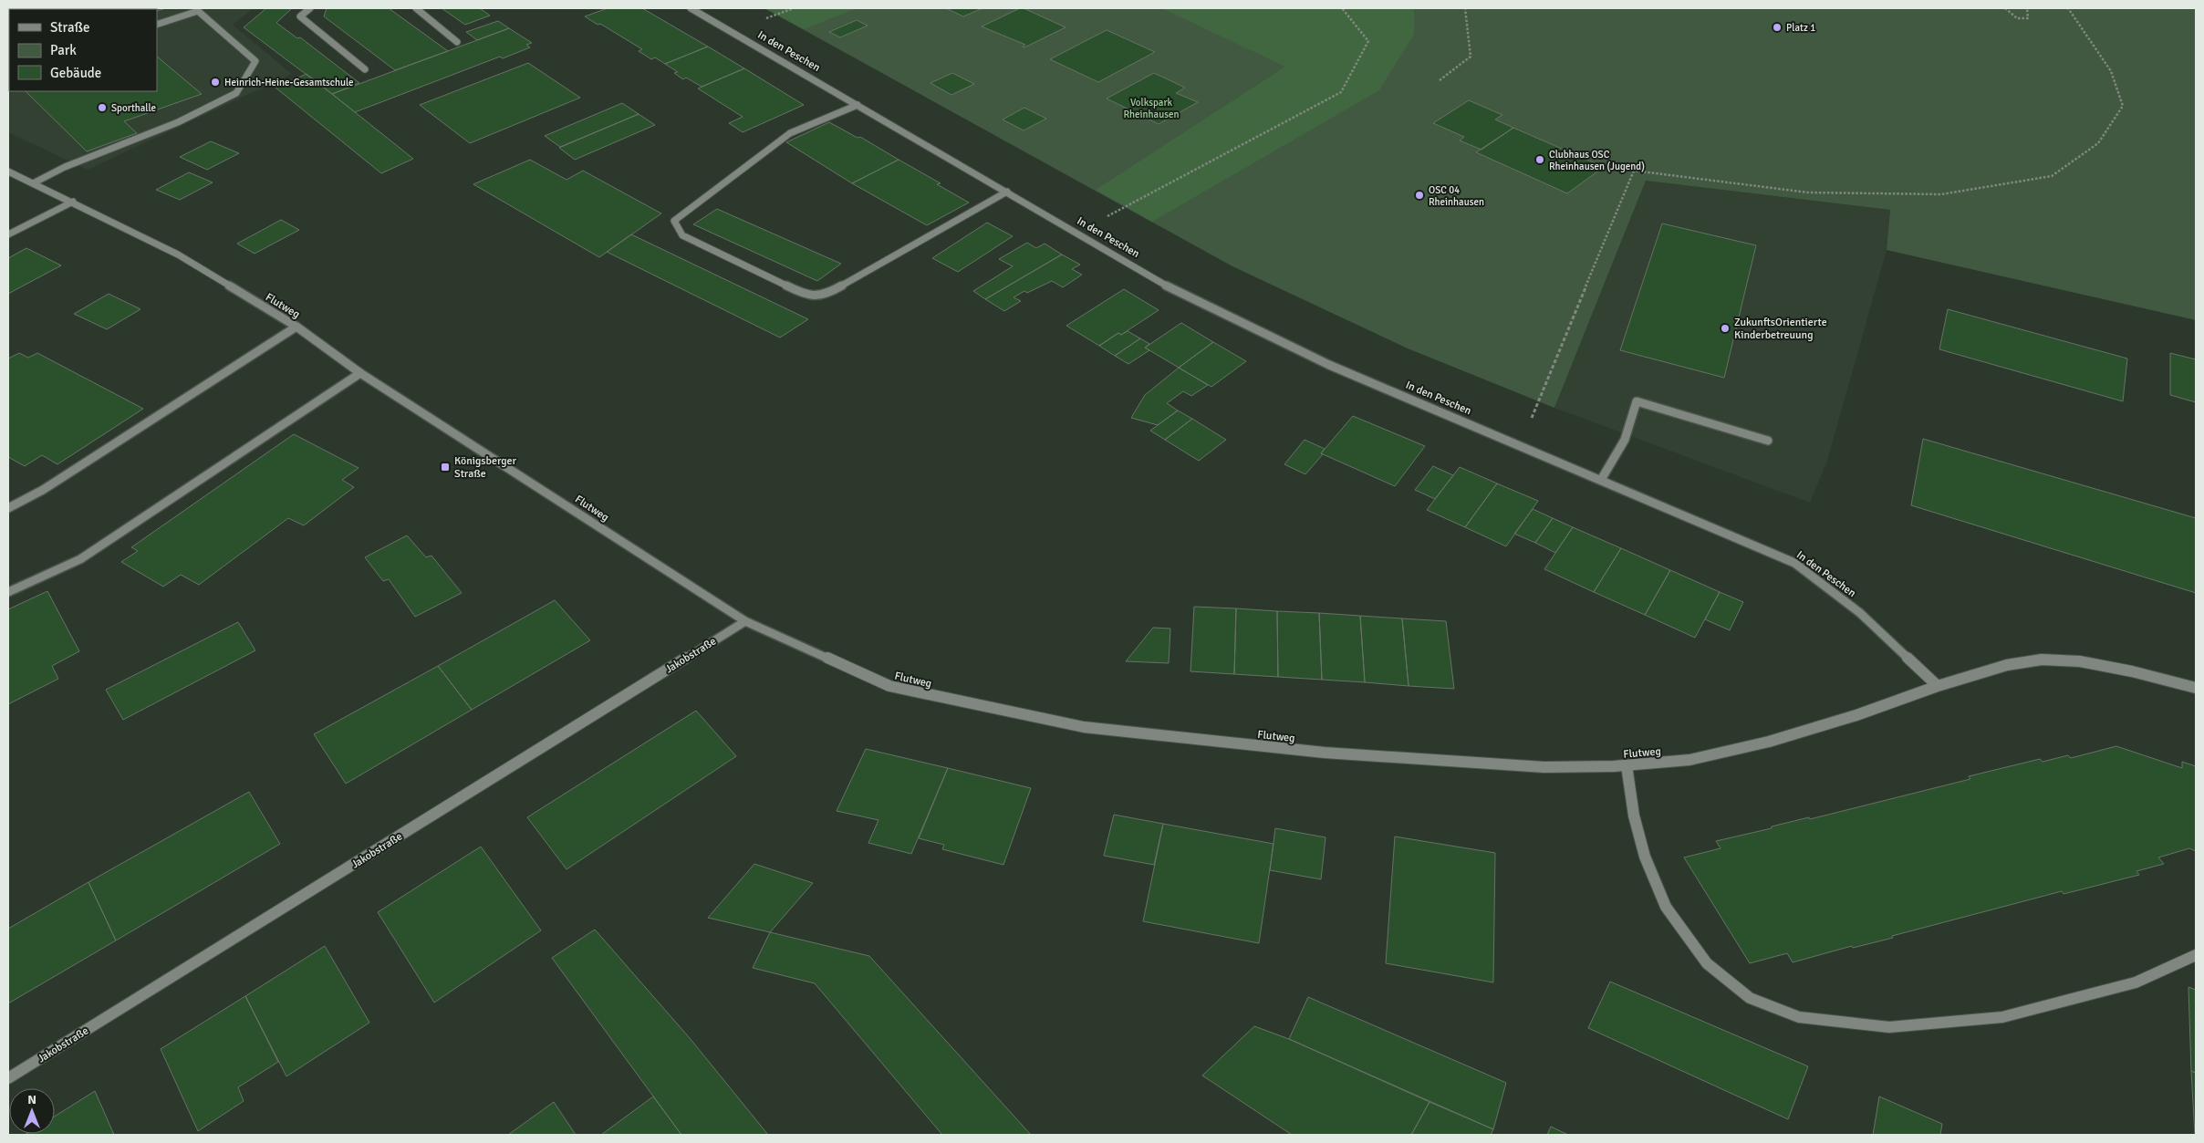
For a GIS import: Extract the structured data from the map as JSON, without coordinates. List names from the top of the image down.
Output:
{
  "streets": {
    "street": ["In den Peschen", "Flutweg", "Jakobstraße"]
  },
  "crossings": [
    ["In den Peschen", "Flutweg"],
    ["Flutweg", "Jakobstraße"]
  ],
  "parks": ["Volkspark Rheinhausen"],
  "places": {
    "other": [
      "Platz 1",
      "Heinrich-Heine-Gesamtschule",
      "Sporthalle",
      "Clubhaus OSC Rheinhausen (Jugend)",
      "OSC 04 Rheinhausen",
      "ZukunftsOrientierte Kinderbetreuung"
    ],
    "transit": ["Königsberger Straße"]
  },
  "legend": ["Straße", "Park", "Gebäude"],
  "north": "top"
}
